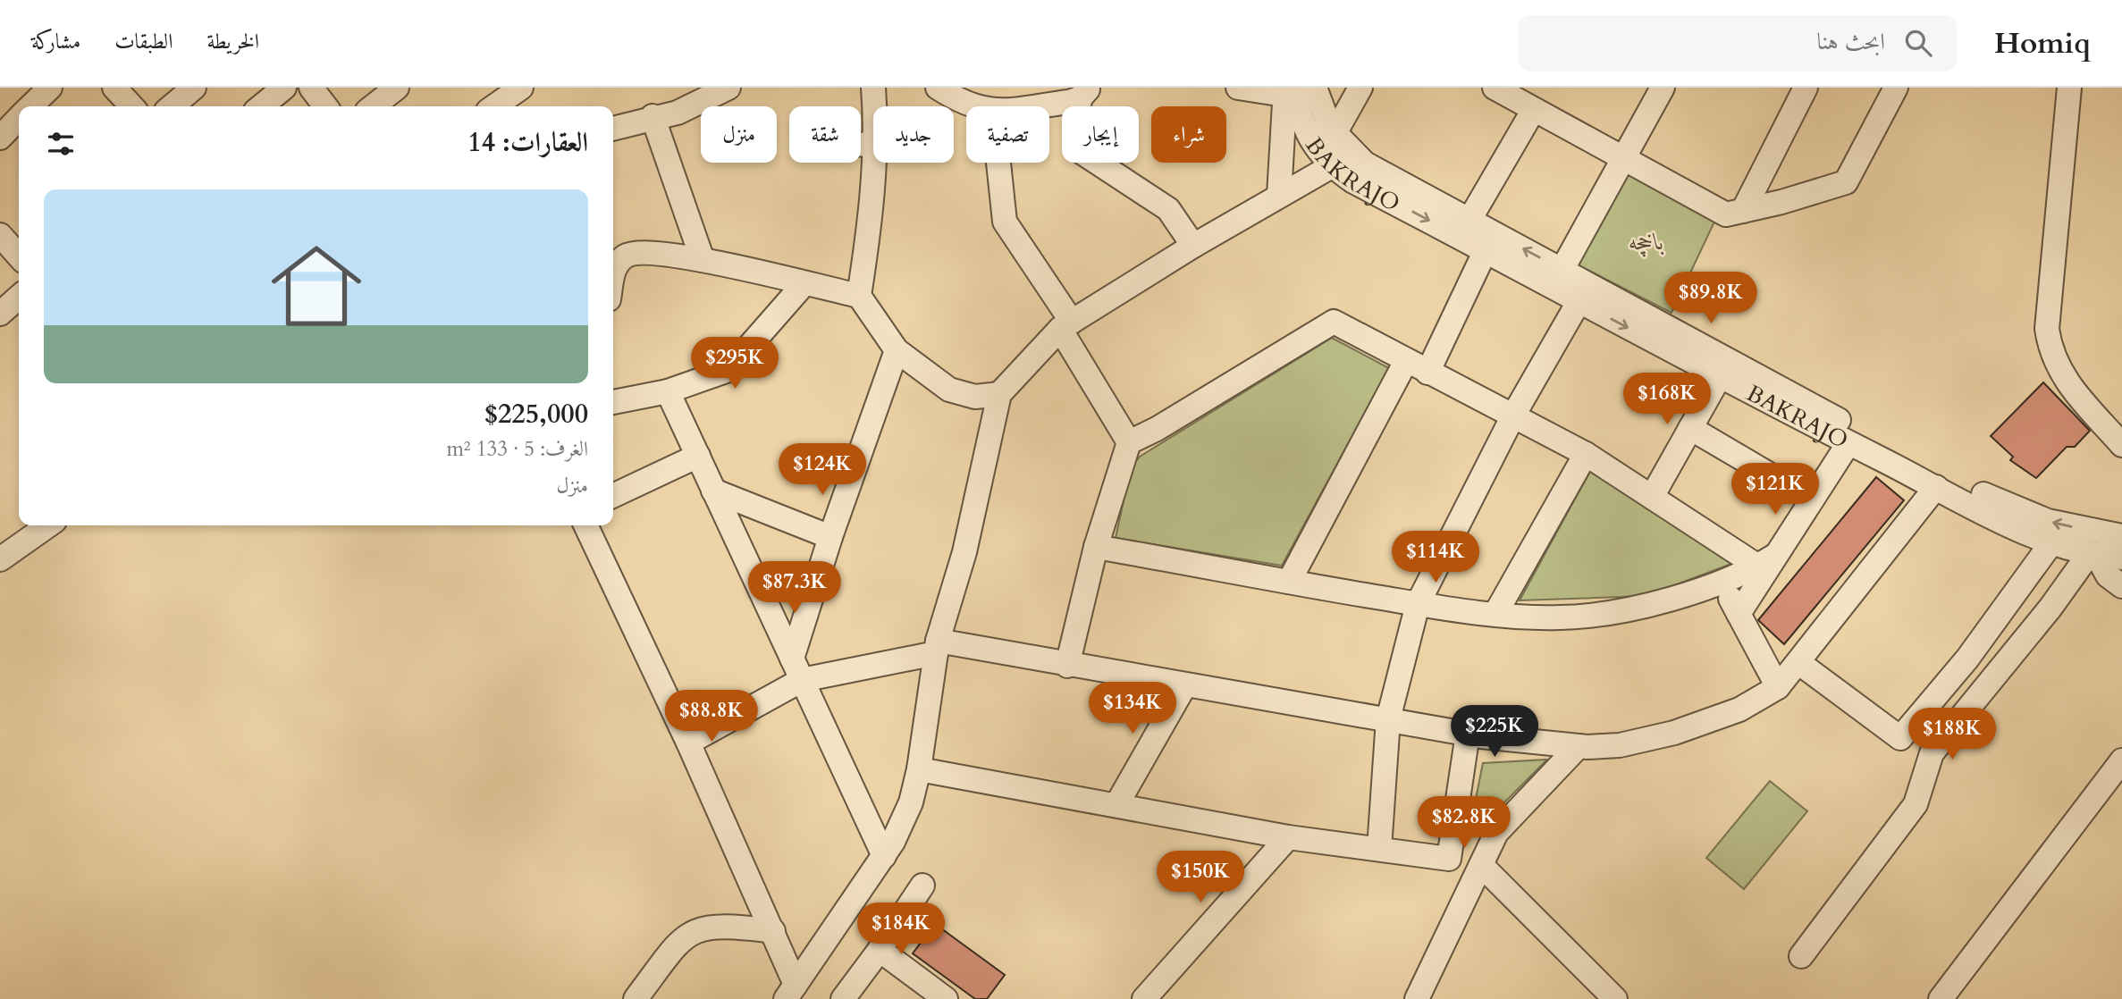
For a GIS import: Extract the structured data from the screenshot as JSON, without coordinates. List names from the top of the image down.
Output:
{
  "streets": {
    "street": ["BAKRAJO"]
  },
  "parks": ["باخچە"],
  "page": {
    "header": "Homiq",
    "search": "ابحث هنا",
    "nav": ["الخريطة", "الطبقات", "مشاركة"],
    "chip": [
      "شراء",
      "إيجار",
      "تصفية",
      "جديد",
      "شقة",
      "منزل"
    ],
    "heading": "العقارات: 14",
    "list": [
      {
        "name": "$225,000",
        "note": "الغرف: 5 · 133 m² · منزل"
      }
    ],
    "price": [
      "$89.8K",
      "$295K",
      "$168K",
      "$124K",
      "$121K",
      "$114K",
      "$87.3K",
      "$134K",
      "$88.8K",
      "$225K",
      "$188K",
      "$82.8K",
      "$150K",
      "$184K"
    ]
  }
}
